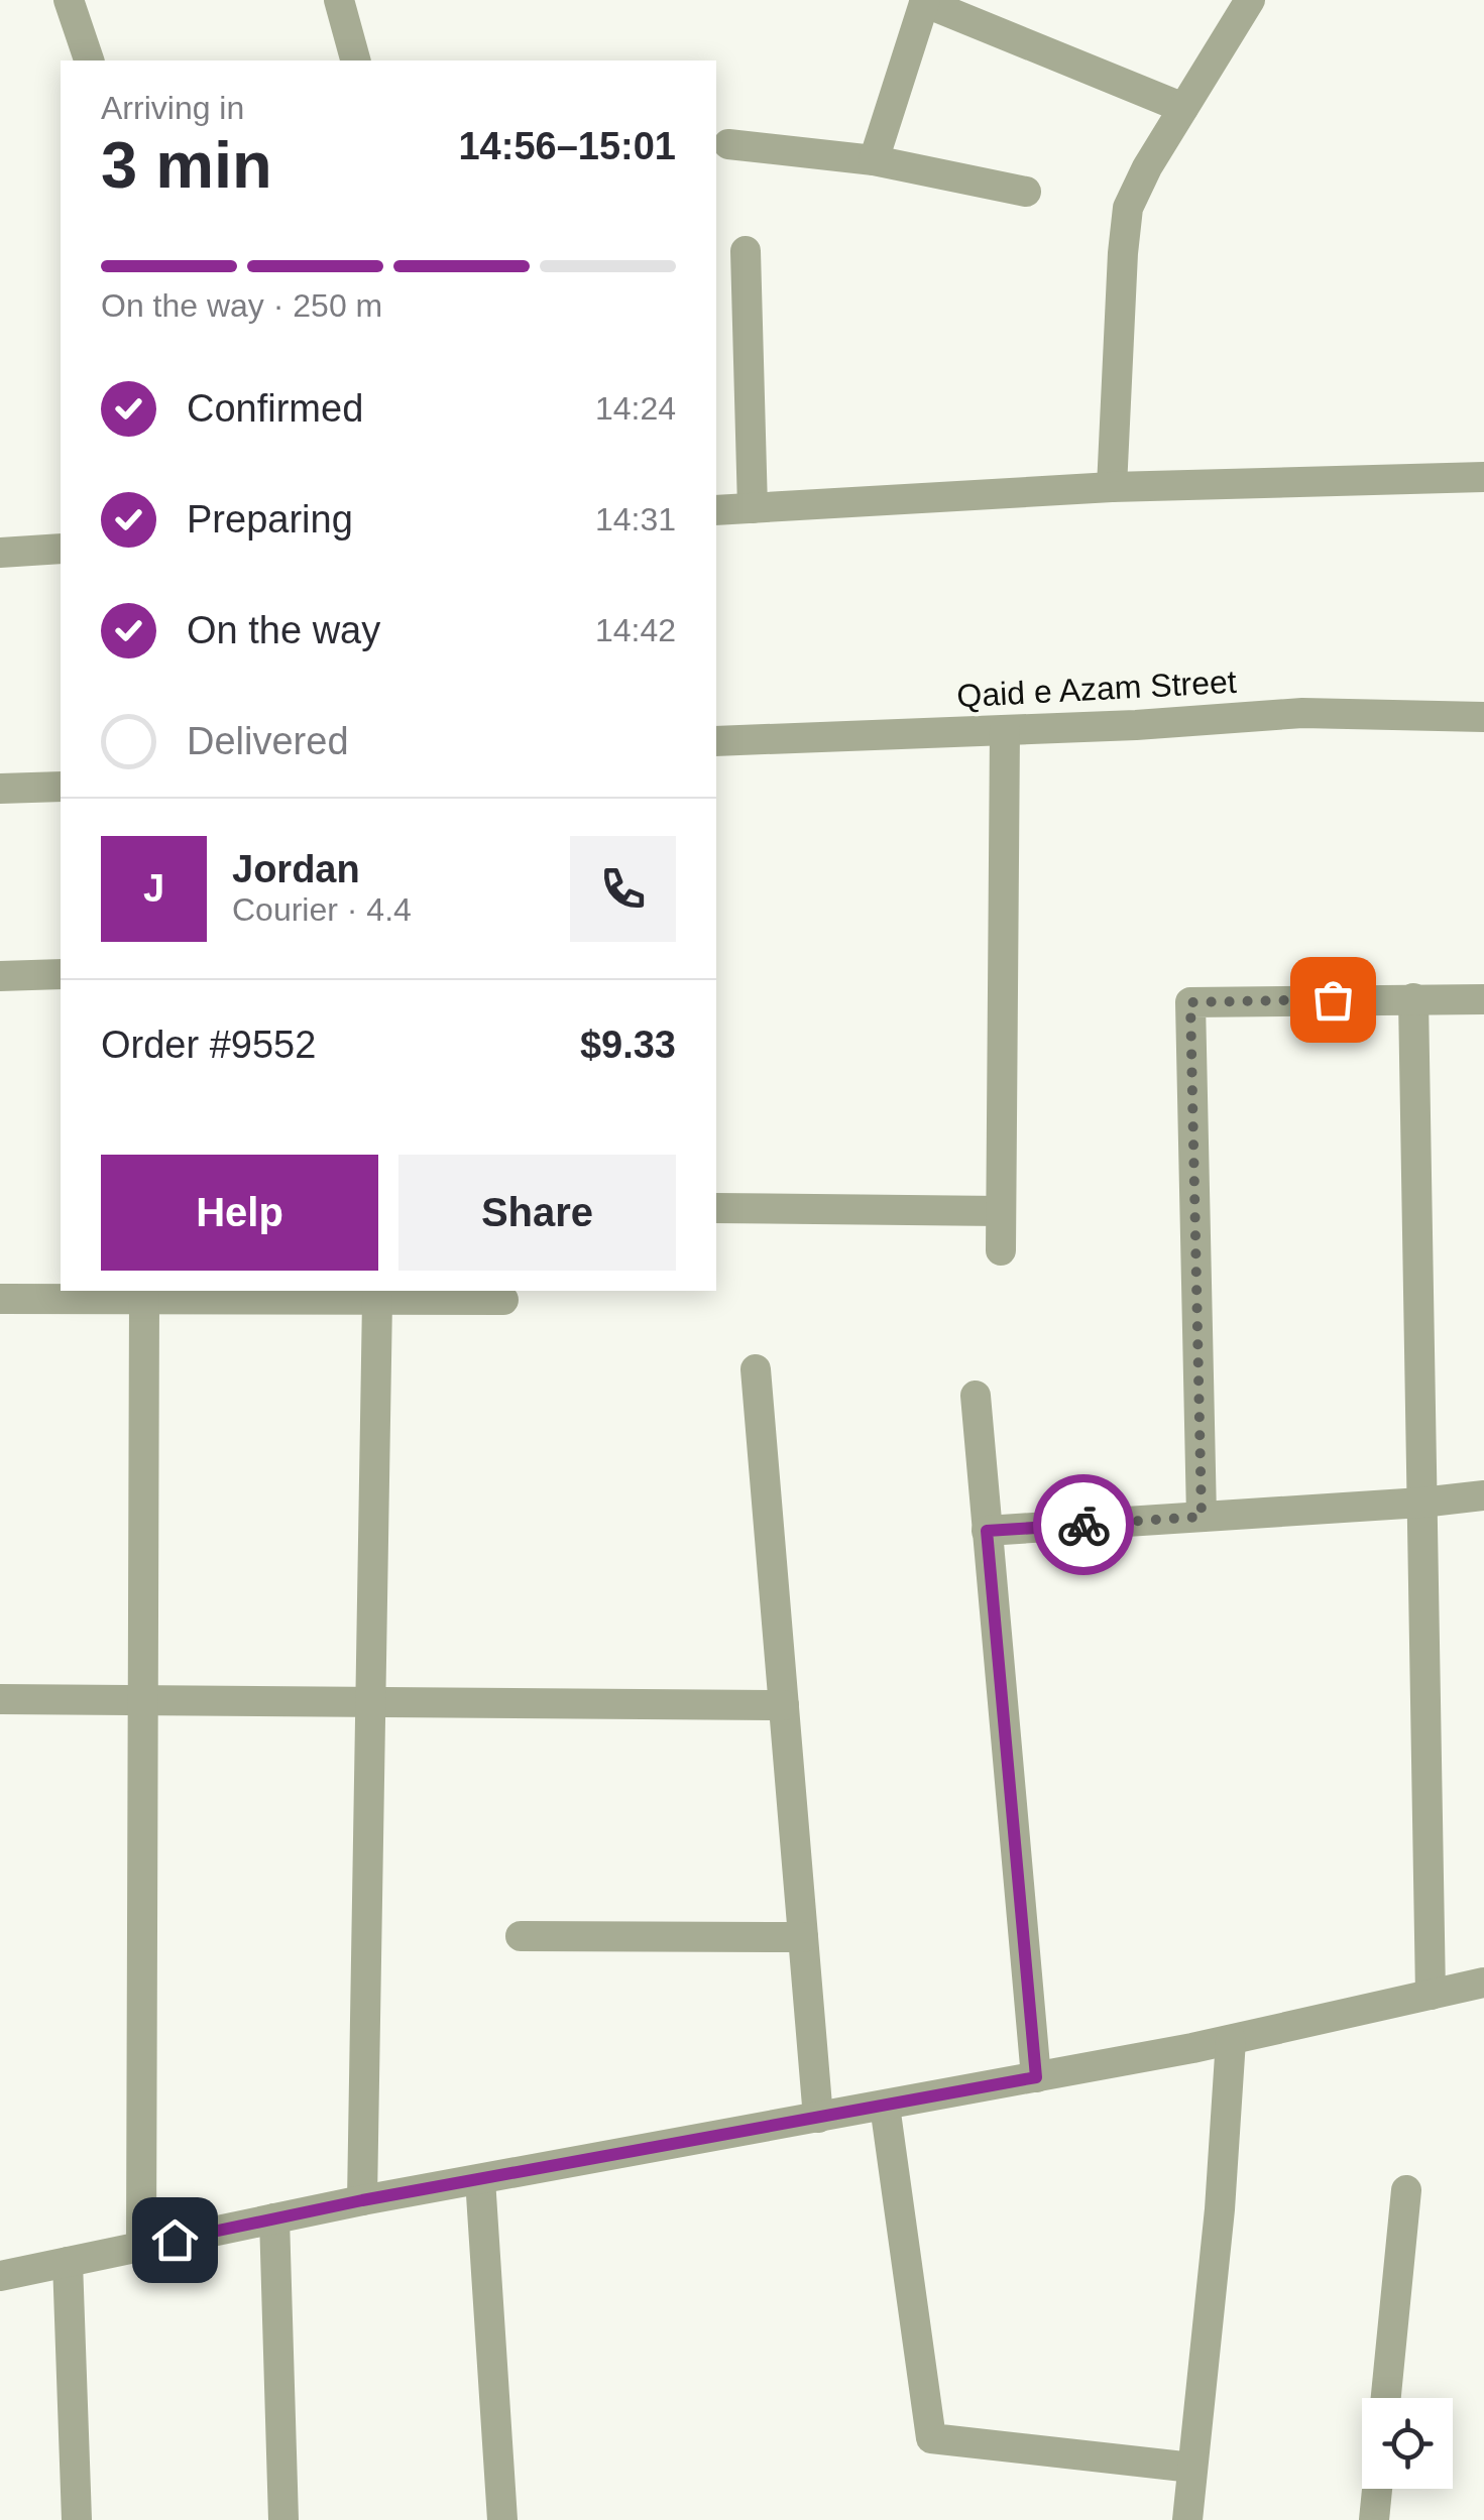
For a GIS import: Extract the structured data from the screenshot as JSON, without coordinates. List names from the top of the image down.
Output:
{
  "streets": {
    "street": ["Qaid e Azam Street"]
  },
  "page": {
    "heading": ["3 min", "Arriving in", "14:56–15:01"],
    "panel": [
      "Jordan",
      "Courier · 4.4",
      "Order #9552",
      "$9.33"
    ],
    "bar": "On the way · 250 m",
    "list": [
      ["Confirmed", "14:24"],
      ["Preparing", "14:31"],
      ["On the way", "14:42"],
      "Delivered"
    ],
    "round": "J",
    "buttons": ["Help", "Share"]
  }
}
